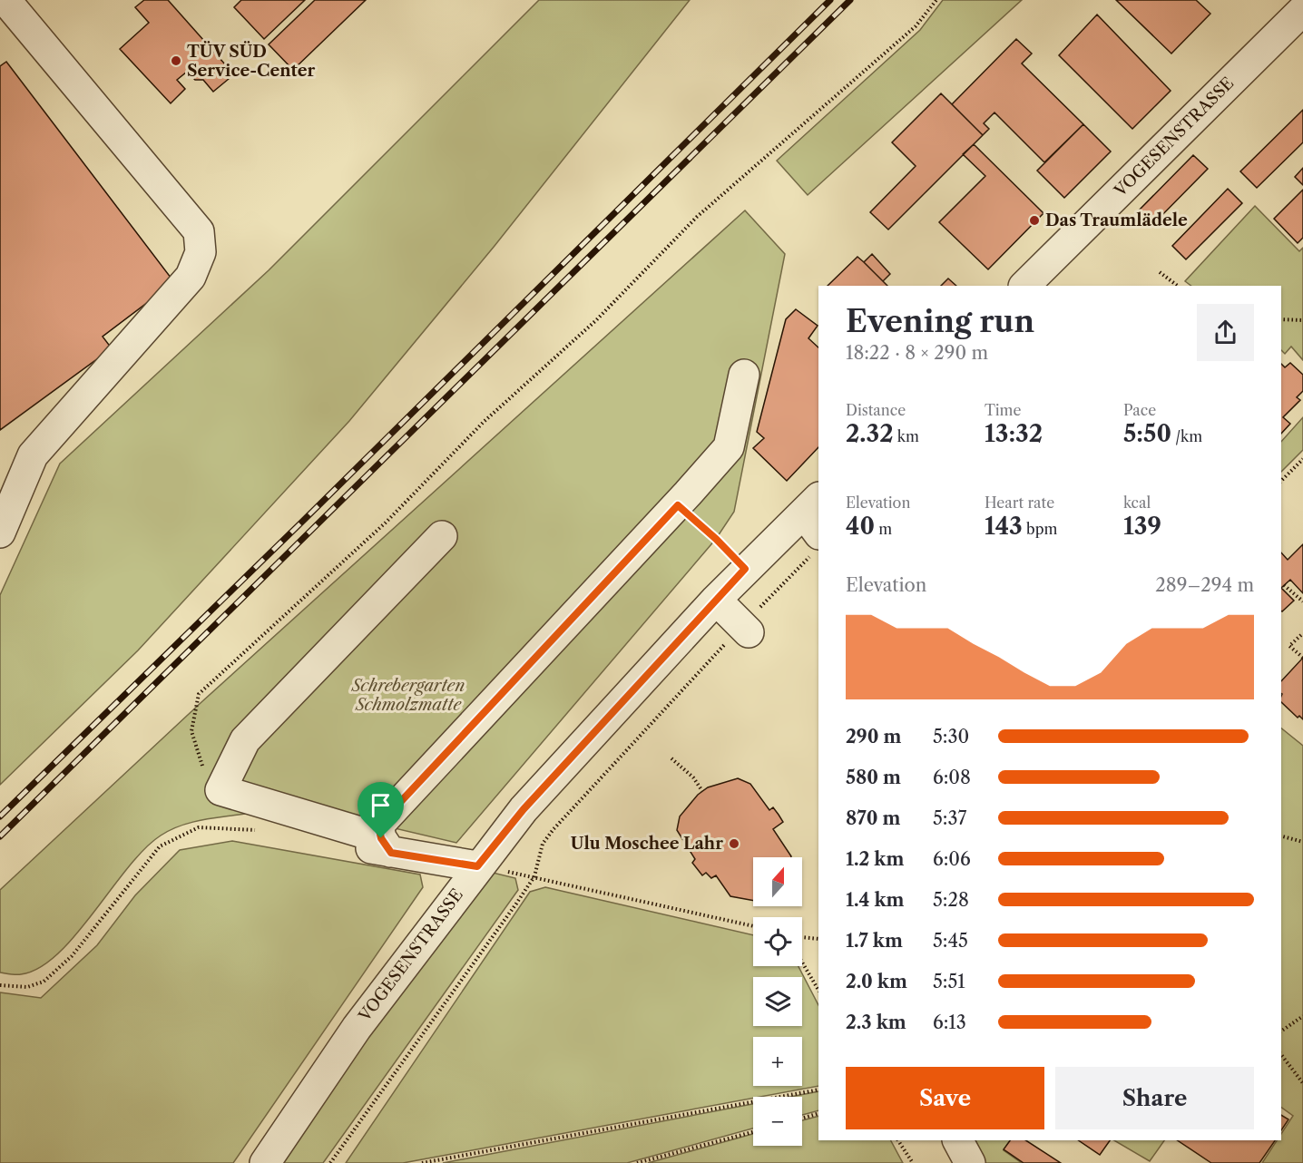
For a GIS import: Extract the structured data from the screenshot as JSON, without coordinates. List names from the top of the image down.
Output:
{
  "streets": {
    "street": ["VOGESENSTRASSE"]
  },
  "parks": ["Schrebergarten Schmolzmatte"],
  "places": ["TÜV SÜD Service-Center", "Das Traumlädele", "Ulu Moschee Lahr"],
  "north": "top",
  "page": {
    "heading": ["Evening run", "18:22 · 8 × 290 m"],
    "stats": [
      ["Distance", "2.32 km"],
      ["Time", "13:32"],
      ["Pace", "5:50 /km"],
      ["Elevation", "40 m"],
      ["Heart rate", "143 bpm"],
      ["kcal", "139"]
    ],
    "chart": ["Elevation", "289–294 m"],
    "list": [
      {
        "name": "290 m",
        "note": "5:30"
      },
      {
        "name": "580 m",
        "note": "6:08"
      },
      {
        "name": "870 m",
        "note": "5:37"
      },
      {
        "name": "1.2 km",
        "note": "6:06"
      },
      {
        "name": "1.4 km",
        "note": "5:28"
      },
      {
        "name": "1.7 km",
        "note": "5:45"
      },
      {
        "name": "2.0 km",
        "note": "5:51"
      },
      {
        "name": "2.3 km",
        "note": "6:13"
      }
    ],
    "map_buttons": ["+", "−"],
    "buttons": ["Save", "Share"]
  }
}
